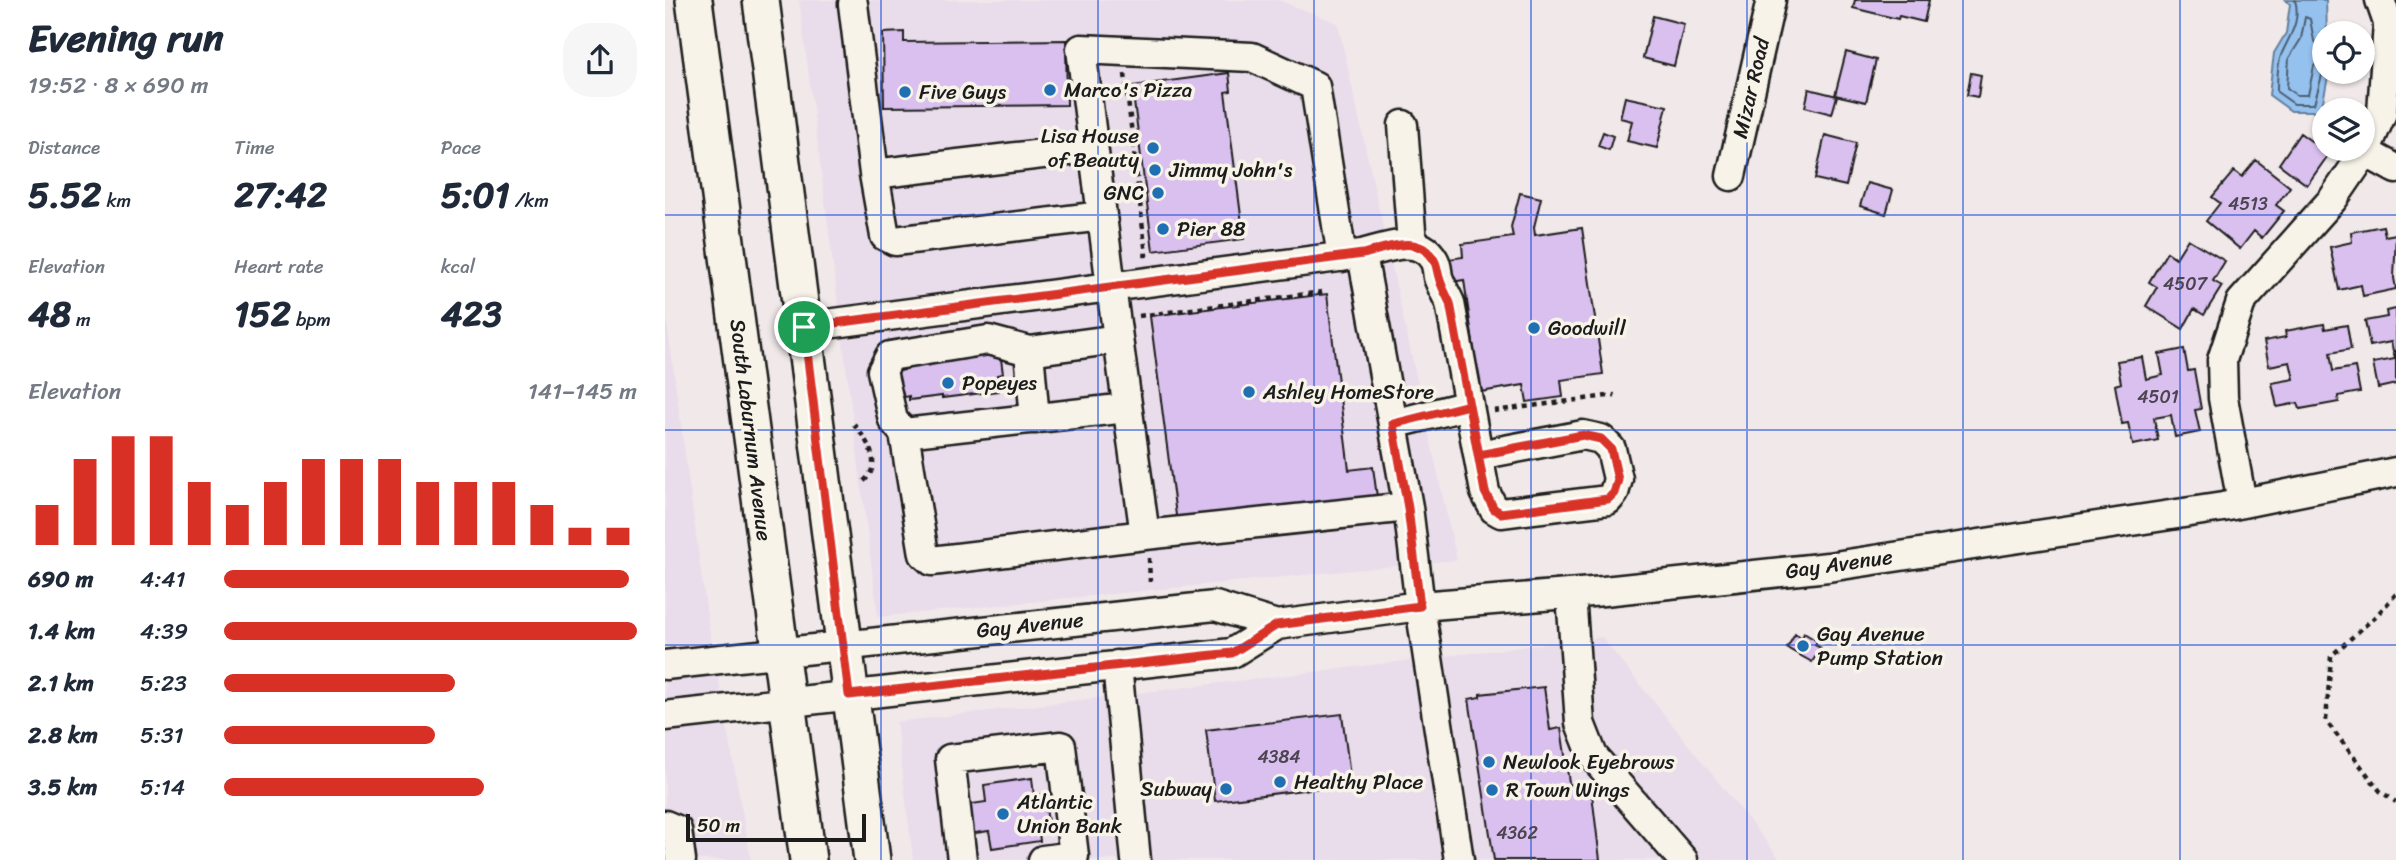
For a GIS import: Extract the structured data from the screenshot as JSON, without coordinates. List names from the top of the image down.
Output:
{
  "streets": {
    "main road": ["South Laburnum Avenue"],
    "street": ["Mizar Road", "Gay Avenue"]
  },
  "crossings": [
    ["South Laburnum Avenue", "Gay Avenue"]
  ],
  "places": [
    "Marco's Pizza",
    "Five Guys",
    "Lisa House of Beauty",
    "Jimmy John's",
    "GNC",
    "Pier 88",
    "Goodwill",
    "Popeyes",
    "Ashley HomeStore",
    "Gay Avenue Pump Station",
    "Newlook Eyebrows",
    "Healthy Place",
    "Subway",
    "R Town Wings",
    "Atlantic Union Bank"
  ],
  "house_numbers": [
    "4513",
    "4507",
    "4501",
    "4384",
    "4362"
  ],
  "scale_bar": "50 m",
  "page": {
    "heading": ["Evening run", "19:52 · 8 × 690 m"],
    "stats": [
      ["Distance", "5.52 km"],
      ["Time", "27:42"],
      ["Pace", "5:01 /km"],
      ["Elevation", "48 m"],
      ["Heart rate", "152 bpm"],
      ["kcal", "423"]
    ],
    "chart": ["Elevation", "141–145 m"],
    "list": [
      {
        "name": "690 m",
        "note": "4:41"
      },
      {
        "name": "1.4 km",
        "note": "4:39"
      },
      {
        "name": "2.1 km",
        "note": "5:23"
      },
      {
        "name": "2.8 km",
        "note": "5:31"
      },
      {
        "name": "3.5 km",
        "note": "5:14"
      }
    ],
    "scale": "50 m"
  }
}
